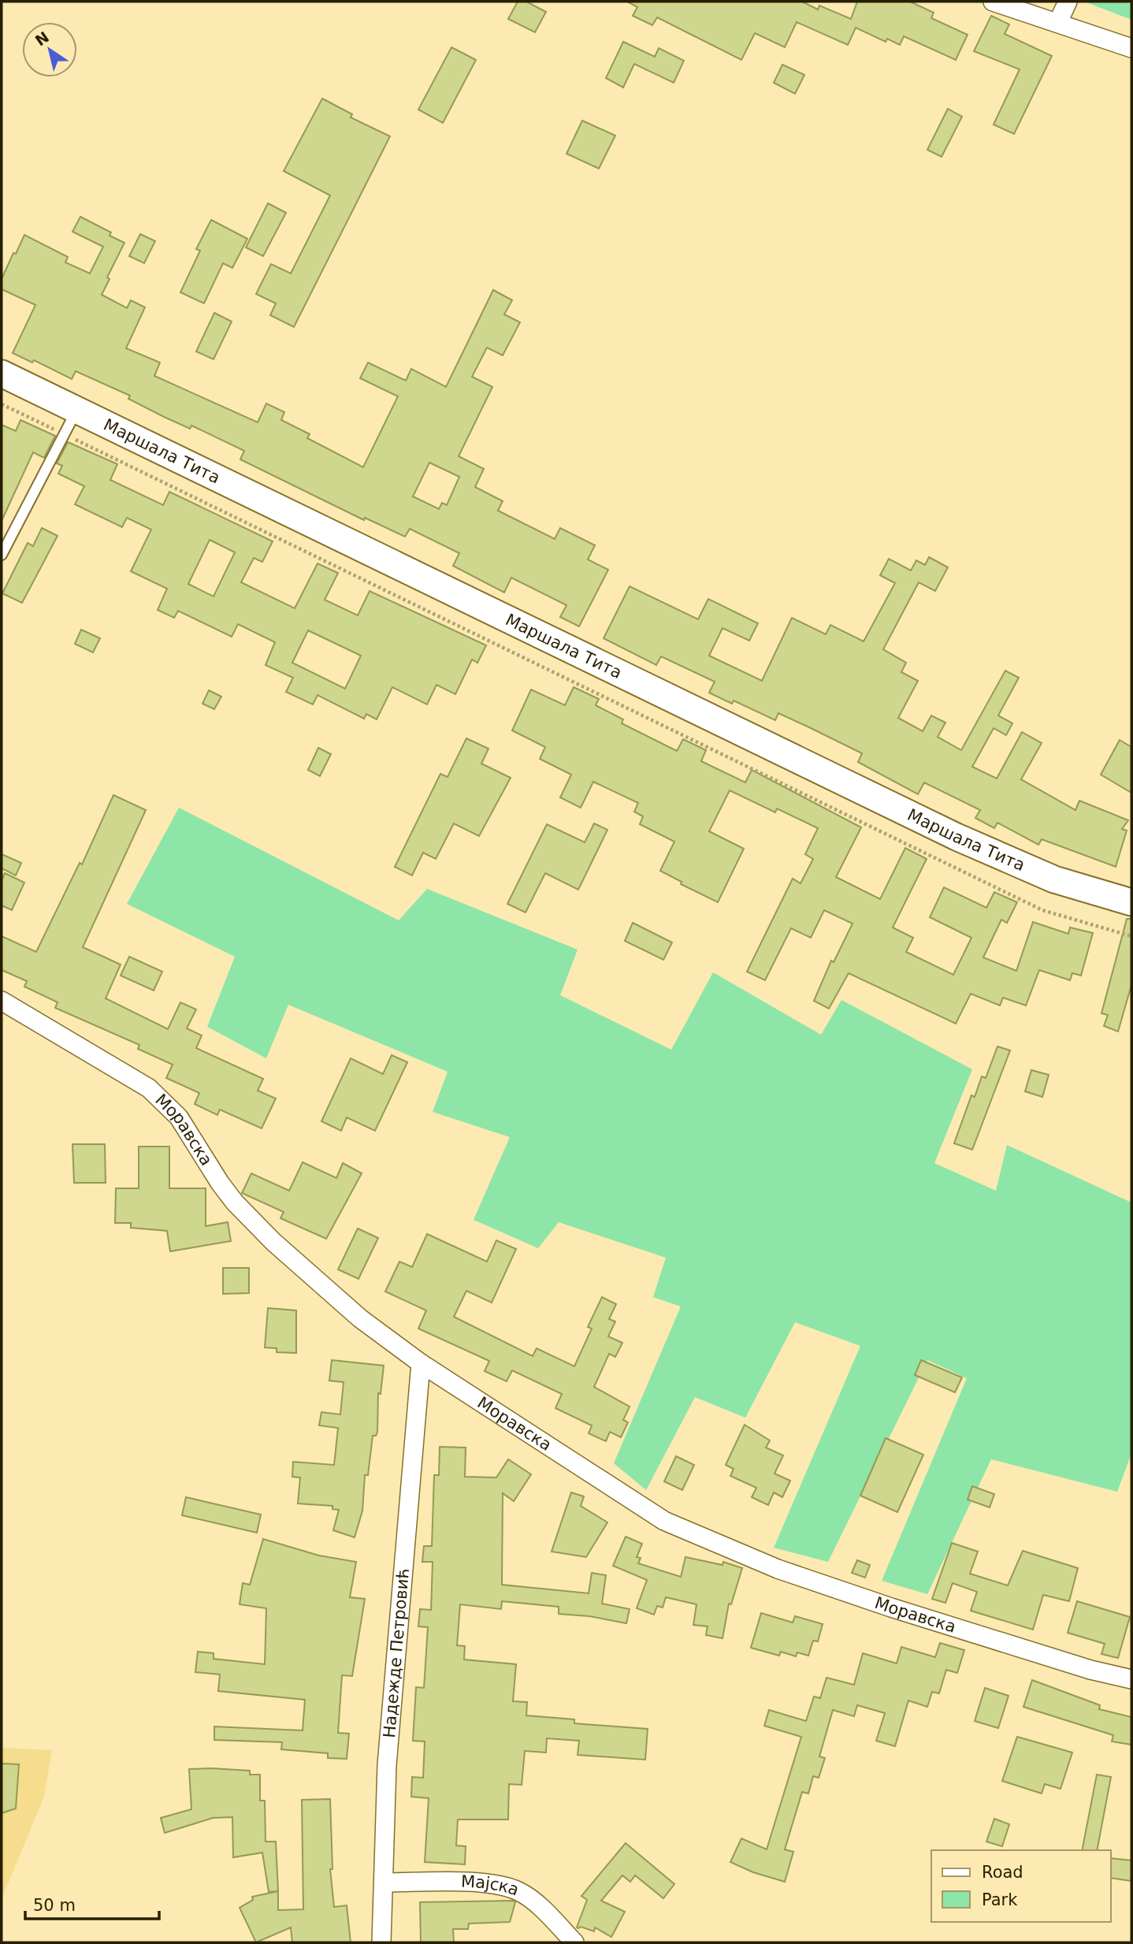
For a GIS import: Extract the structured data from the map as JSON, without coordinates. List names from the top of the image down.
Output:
{
  "streets": {
    "main road": ["Маршала Тита"],
    "street": ["Моравска", "Надежде Петровић", "Мајска"]
  },
  "crossings": [
    ["Моравска", "Надежде Петровић"],
    ["Надежде Петровић", "Мајска"]
  ],
  "legend": ["Road", "Park"],
  "scale_bar": "50 m",
  "north": "top left"
}
